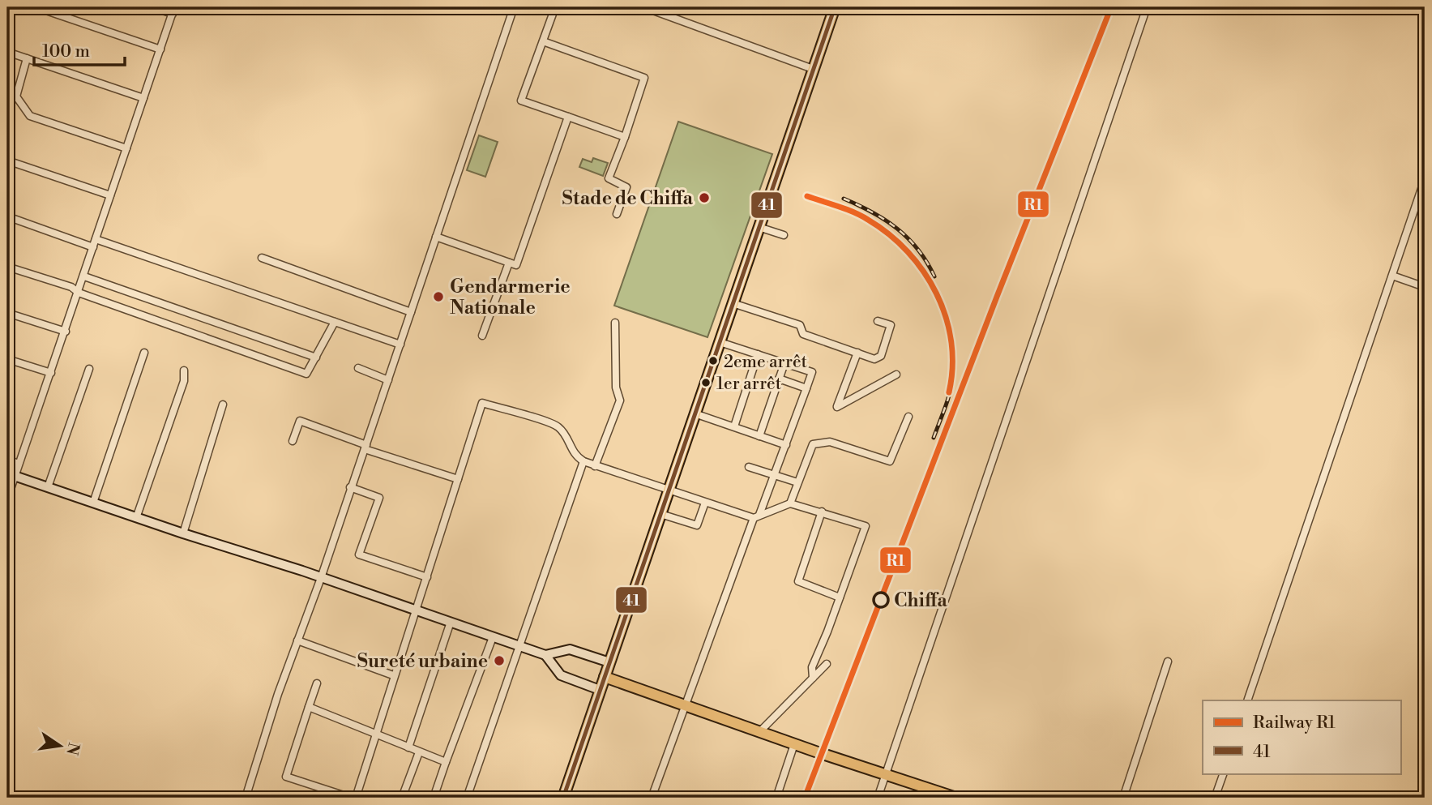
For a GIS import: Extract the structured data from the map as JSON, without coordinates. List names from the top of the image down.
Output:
{
  "places": [
    "Stade de Chiffa",
    "Gendarmerie Nationale",
    "2eme arrêt",
    "1er arrêt",
    "Chiffa",
    "Sureté urbaine"
  ],
  "lines": ["rail line R1", "transit line 41"],
  "legend": ["Railway R1", "41"],
  "scale_bar": "100 m",
  "north": "right"
}
